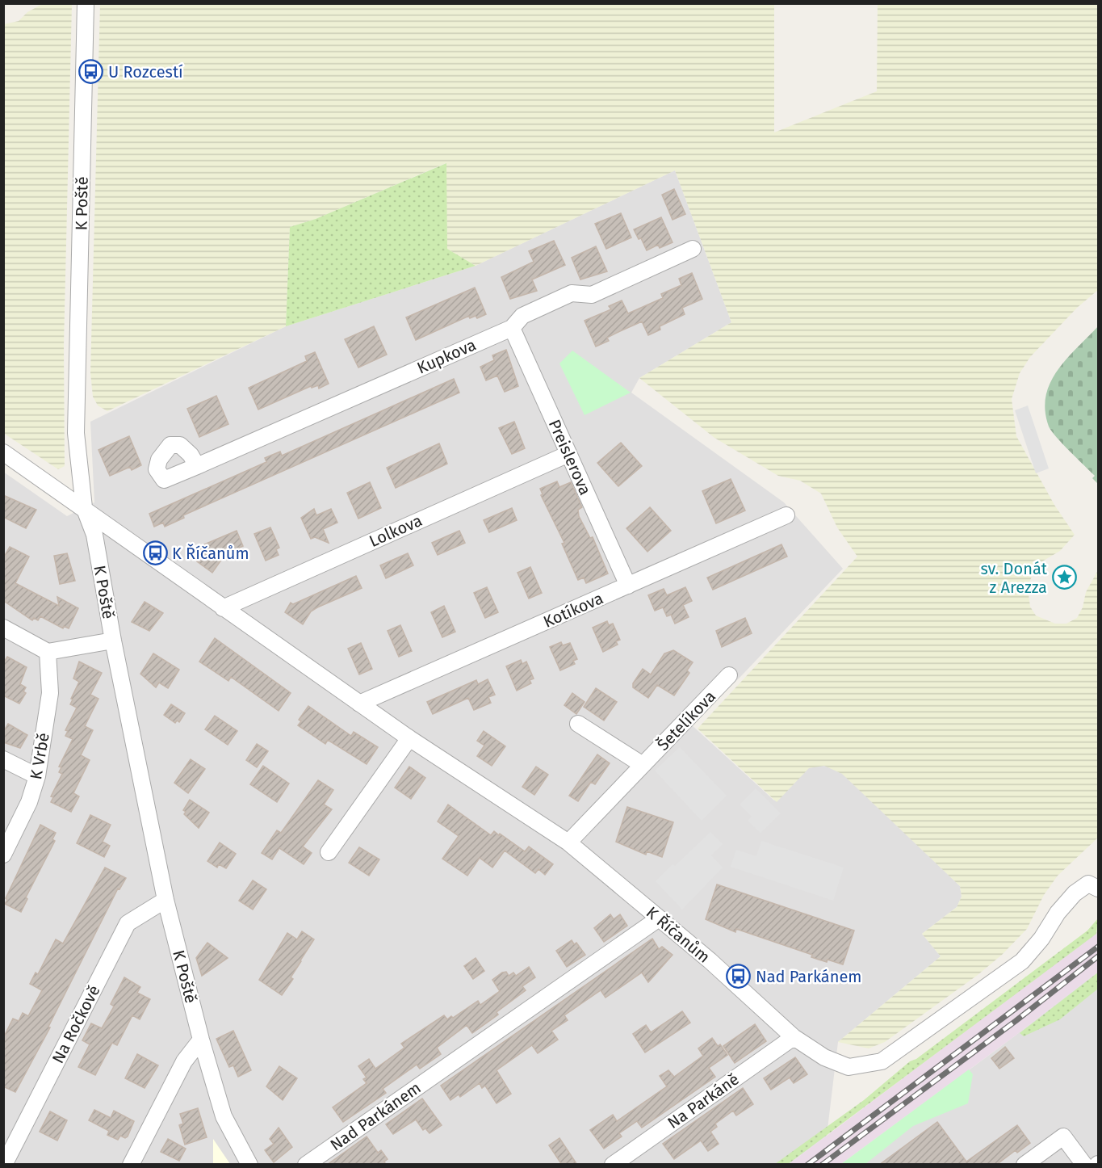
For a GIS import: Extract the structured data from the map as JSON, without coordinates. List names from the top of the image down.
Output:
{
  "streets": {
    "street": [
      "K Poště",
      "Kupkova",
      "Preislerova",
      "Lolkova",
      "Kotíkova",
      "Šetelíkova",
      "K Vrbě",
      "K Říčanům",
      "Na Ročkově",
      "Na Parkáně",
      "Nad Parkánem"
    ]
  },
  "crossings": [
    ["K Poště", "K Říčanům"],
    ["K Poště", "Na Ročkově"],
    ["Kupkova", "Preislerova"],
    ["Preislerova", "Lolkova"],
    ["Preislerova", "Kotíkova"],
    ["Lolkova", "K Říčanům"],
    ["Kotíkova", "K Říčanům"],
    ["Šetelíkova", "K Říčanům"],
    ["K Říčanům", "Na Parkáně"],
    ["K Říčanům", "Nad Parkánem"]
  ],
  "places": {
    "bus stop": ["U Rozcestí", "K Říčanům", "Nad Parkánem"],
    "place": ["sv. Donát z Arezza"]
  }
}
